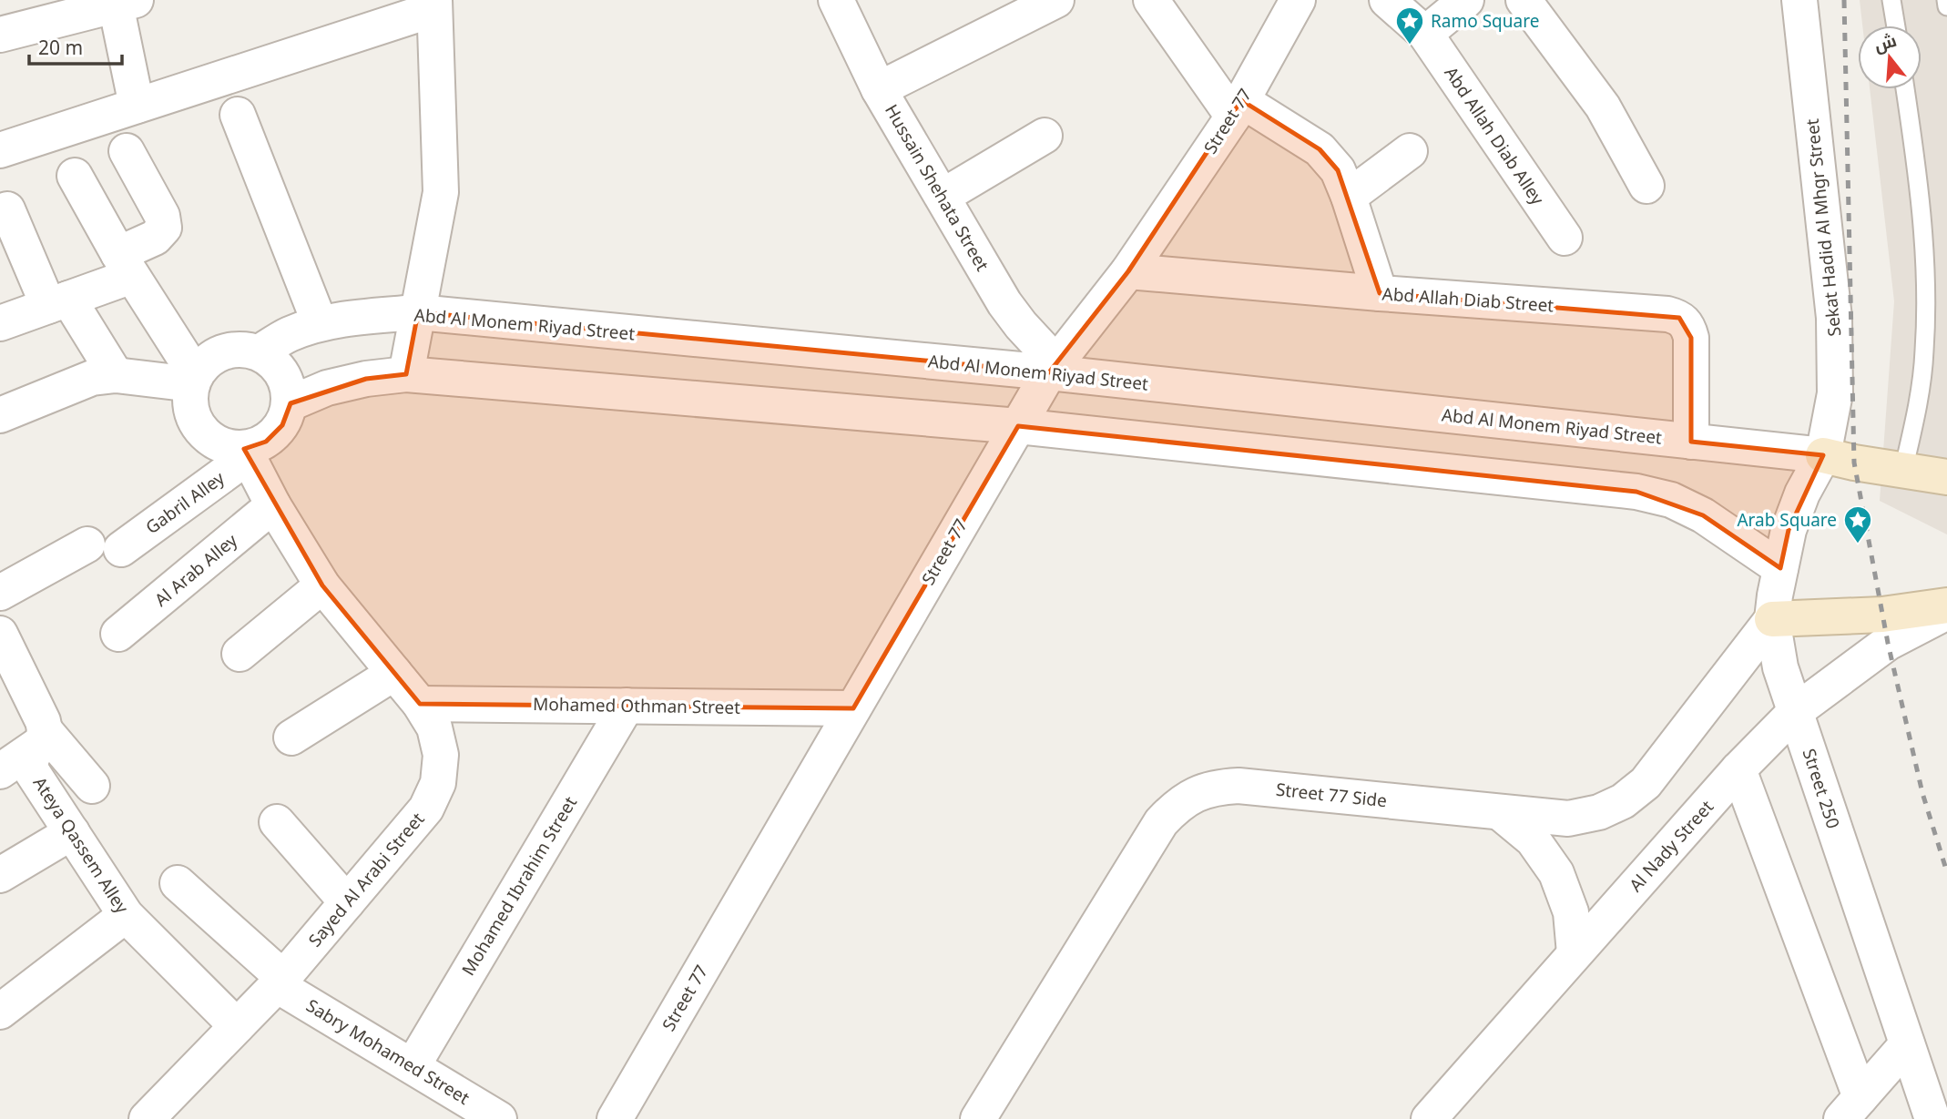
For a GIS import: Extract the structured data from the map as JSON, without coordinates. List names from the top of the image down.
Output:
{
  "streets": {
    "street": [
      "Street 77",
      "Abd Allah Diab Alley",
      "Hussain Shehata Street",
      "Sekat Hadid Al Mhgr Street",
      "Abd Allah Diab Street",
      "Abd Al Monem Riyad Street",
      "Gabril Alley",
      "Al Arab Alley",
      "Mohamed Othman Street",
      "Street 250",
      "Street 77 Side",
      "Ateya Qassem Alley",
      "Al Nady Street",
      "Sayed Al Arabi Street",
      "Mohamed Ibrahim Street",
      "Sabry Mohamed Street"
    ]
  },
  "crossings": [
    ["Street 77", "Hussain Shehata Street"],
    ["Street 77", "Abd Allah Diab Street"],
    ["Street 77", "Abd Al Monem Riyad Street"],
    ["Street 77", "Mohamed Othman Street"],
    ["Hussain Shehata Street", "Abd Al Monem Riyad Street"],
    ["Sekat Hadid Al Mhgr Street", "Abd Al Monem Riyad Street"],
    ["Sekat Hadid Al Mhgr Street", "Street 250"],
    ["Abd Allah Diab Street", "Abd Al Monem Riyad Street"],
    ["Abd Al Monem Riyad Street", "Gabril Alley"],
    ["Abd Al Monem Riyad Street", "Street 250"],
    ["Abd Al Monem Riyad Street", "Sayed Al Arabi Street"],
    ["Gabril Alley", "Sayed Al Arabi Street"],
    ["Al Arab Alley", "Sayed Al Arabi Street"],
    ["Mohamed Othman Street", "Sayed Al Arabi Street"],
    ["Mohamed Othman Street", "Mohamed Ibrahim Street"],
    ["Street 250", "Street 77 Side"],
    ["Street 250", "Al Nady Street"],
    ["Ateya Qassem Alley", "Sayed Al Arabi Street"],
    ["Sayed Al Arabi Street", "Sabry Mohamed Street"],
    ["Mohamed Ibrahim Street", "Sabry Mohamed Street"]
  ],
  "places": {
    "place": ["Ramo Square", "Arab Square"]
  },
  "scale_bar": "20 m",
  "north": "top"
}
